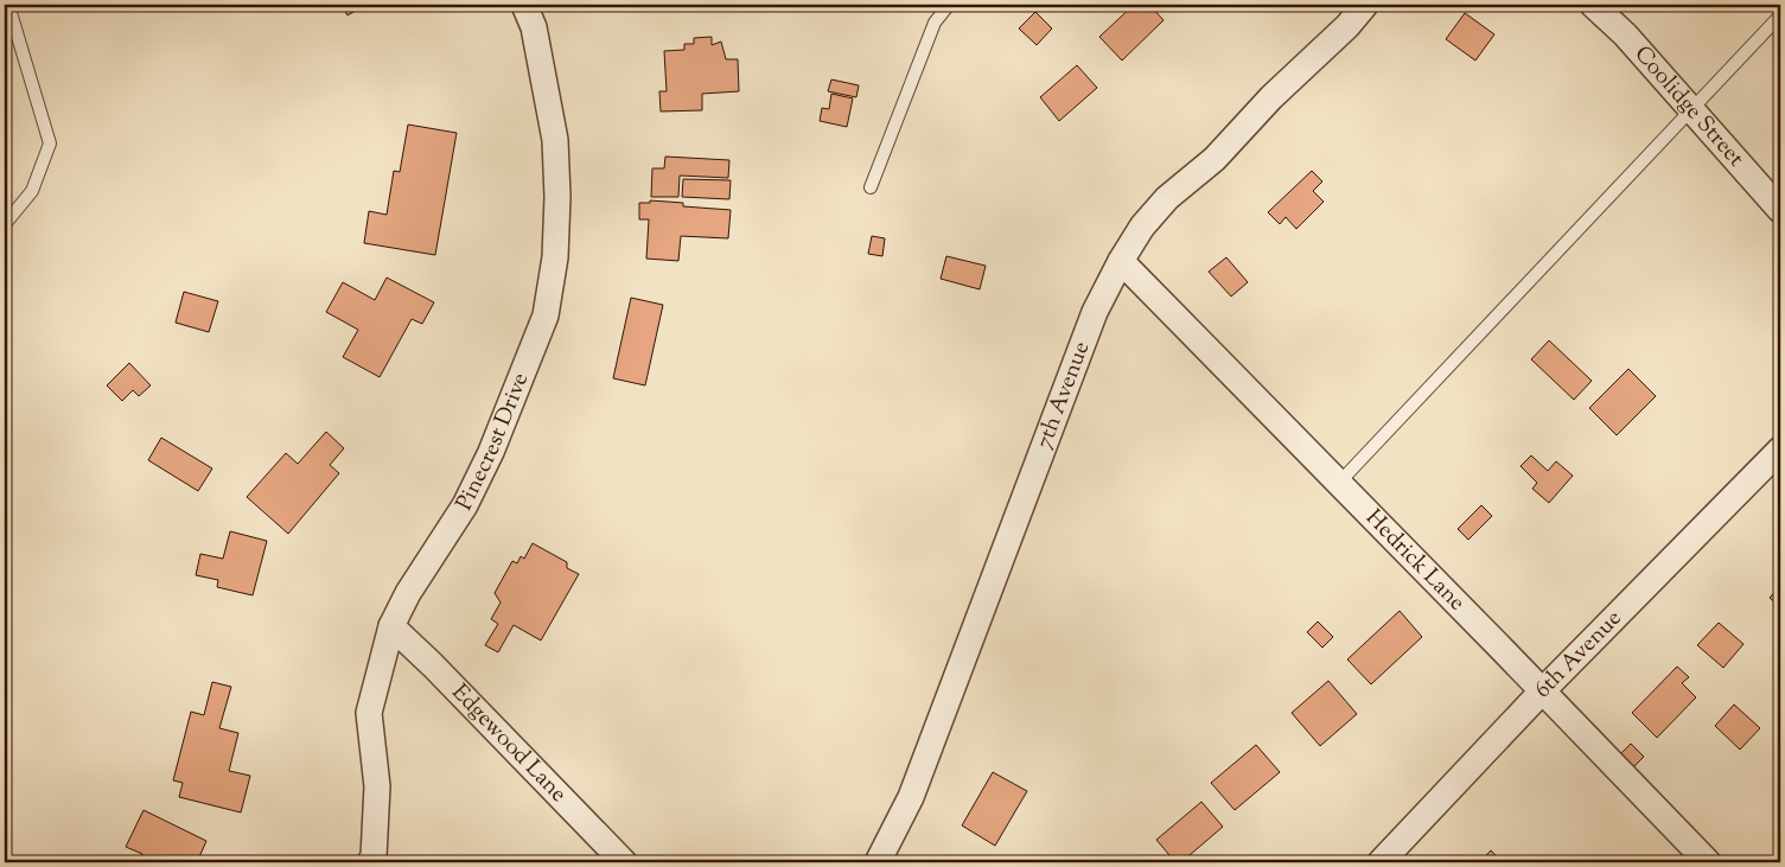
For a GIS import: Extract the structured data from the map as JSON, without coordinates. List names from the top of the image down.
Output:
{
  "streets": {
    "street": [
      "Coolidge Street",
      "7th Avenue",
      "Pinecrest Drive",
      "Hedrick Lane",
      "6th Avenue",
      "Edgewood Lane"
    ]
  },
  "crossings": [
    ["7th Avenue", "Hedrick Lane"],
    ["Pinecrest Drive", "Edgewood Lane"],
    ["Hedrick Lane", "6th Avenue"]
  ]
}
